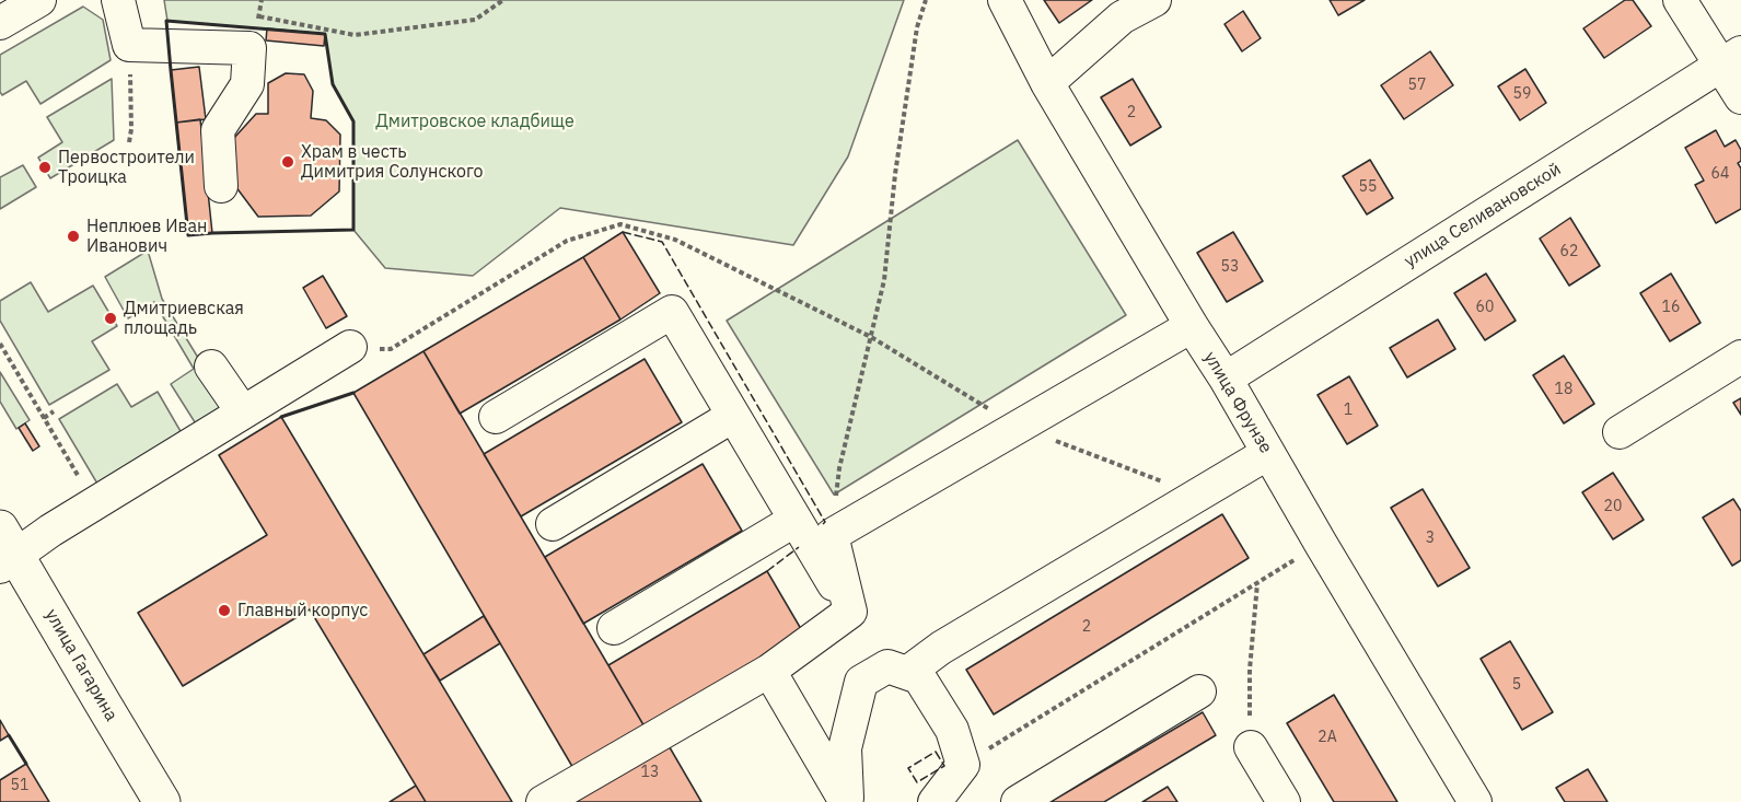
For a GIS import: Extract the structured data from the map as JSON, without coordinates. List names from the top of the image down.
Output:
{
  "streets": {
    "main road": ["улица Гагарина"],
    "street": ["улица Селивановской", "улица Фрунзе"]
  },
  "crossings": [
    ["улица Селивановской", "улица Фрунзе"]
  ],
  "parks": ["Дмитровское кладбище"],
  "places": [
    "Храм в честь Димитрия Солунского",
    "Первостроители Троицка",
    "Неплюев Иван Иванович",
    "Дмитриевская площадь",
    "Главный корпус"
  ],
  "house_numbers": [
    "57",
    "59",
    "2",
    "64",
    "55",
    "62",
    "53",
    "60",
    "16",
    "18",
    "1",
    "20",
    "3",
    "2",
    "5",
    "2А",
    "13",
    "51"
  ]
}
